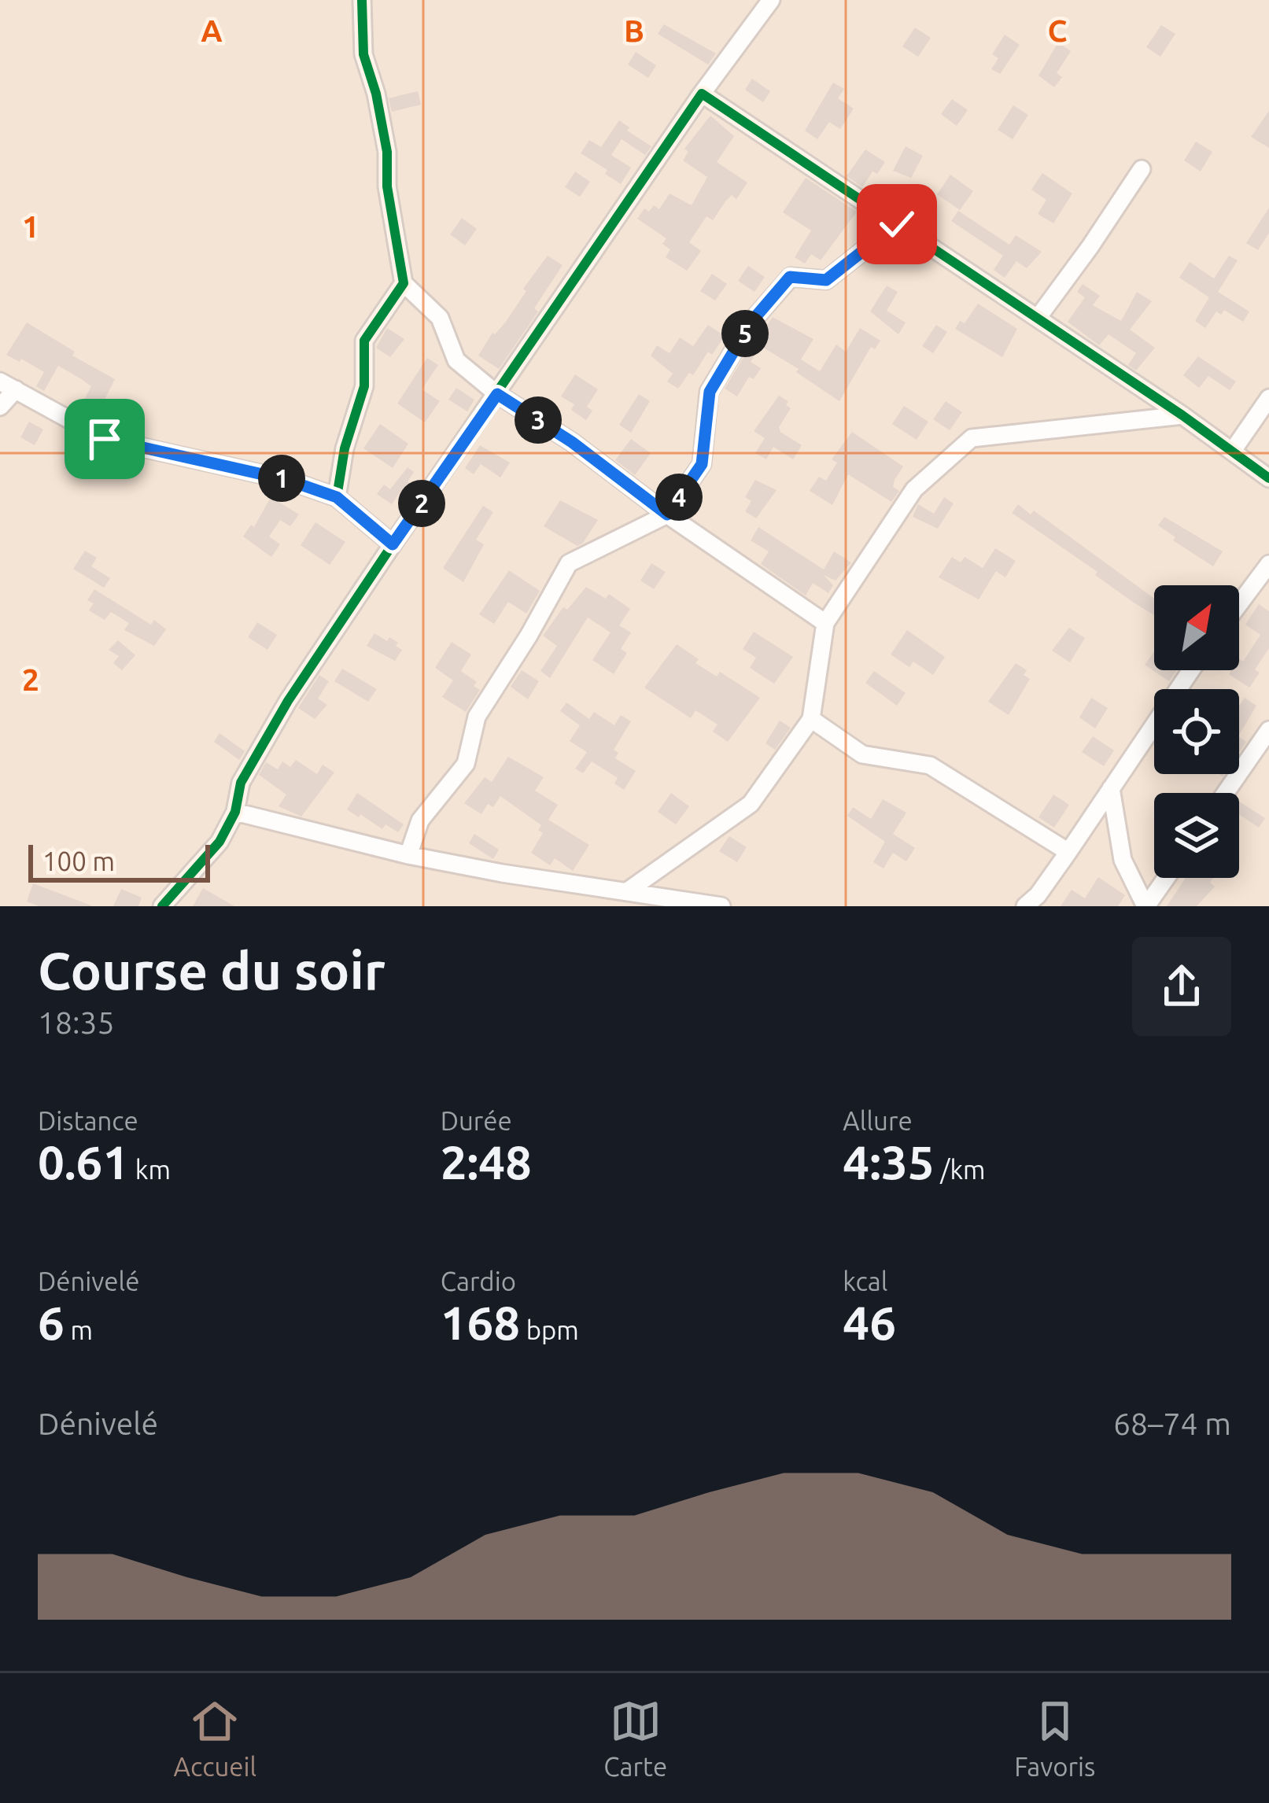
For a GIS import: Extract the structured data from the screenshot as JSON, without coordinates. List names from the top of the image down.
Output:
{
  "scale_bar": "100 m",
  "north": "top right",
  "page": {
    "pins": [
      "5",
      "3",
      "1",
      "4",
      "2"
    ],
    "scale": "100 m",
    "heading": ["Course du soir", "18:35"],
    "stats": [
      ["Distance", "0.61 km"],
      ["Durée", "2:48"],
      ["Allure", "4:35 /km"],
      ["Dénivelé", "6 m"],
      ["Cardio", "168 bpm"],
      ["kcal", "46"]
    ],
    "chart": ["Dénivelé", "68–74 m"],
    "tabs": ["Accueil", "Carte", "Favoris"]
  },
  "grid": {
    "columns": ["A", "B", "C"],
    "rows": ["1", "2"]
  }
}
